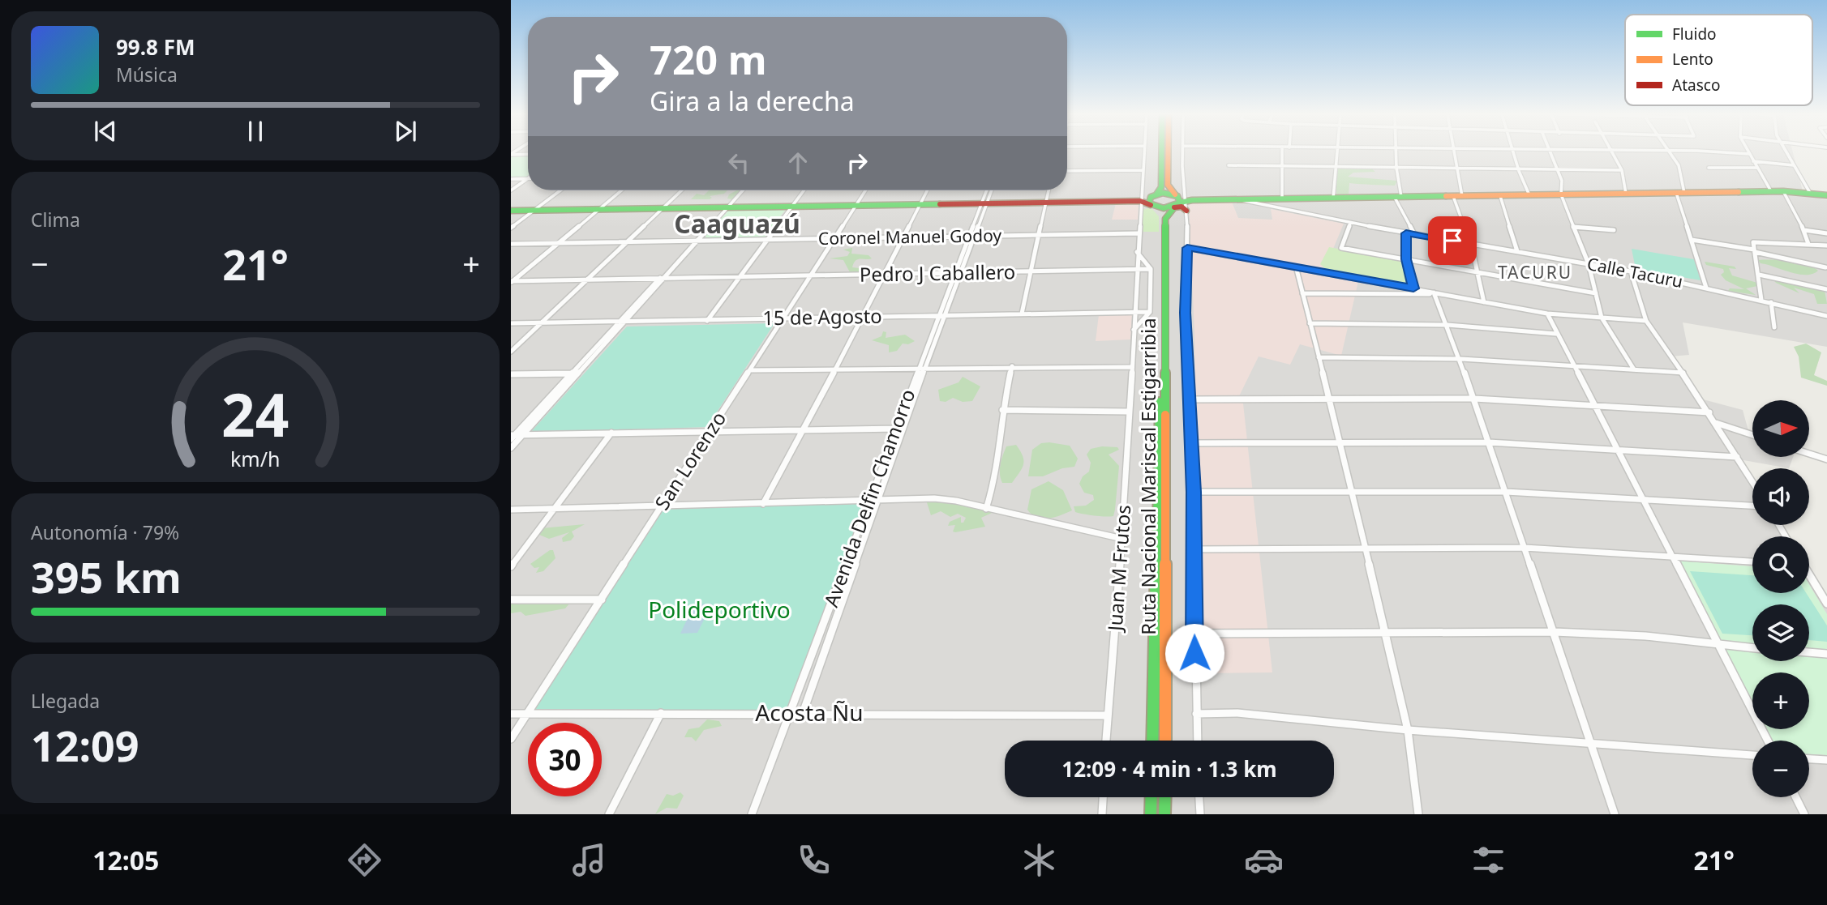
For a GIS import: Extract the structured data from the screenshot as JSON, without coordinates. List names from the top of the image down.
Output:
{
  "streets": {
    "main road": ["Ruta Nacional Mariscal Estigarribia"],
    "street": [
      "Coronel Manuel Godoy",
      "Calle Tacuru",
      "Pedro J Caballero",
      "15 de Agosto",
      "San Lorenzo",
      "Avenida Delfin Chamorro",
      "Juan M Frutos",
      "Acosta Ñu"
    ]
  },
  "crossings": [
    ["Coronel Manuel Godoy", "San Lorenzo"],
    ["Coronel Manuel Godoy", "Avenida Delfin Chamorro"],
    ["Coronel Manuel Godoy", "Juan M Frutos"],
    ["Pedro J Caballero", "San Lorenzo"],
    ["Pedro J Caballero", "Avenida Delfin Chamorro"],
    ["Pedro J Caballero", "Juan M Frutos"],
    ["15 de Agosto", "San Lorenzo"],
    ["15 de Agosto", "Avenida Delfin Chamorro"],
    ["15 de Agosto", "Juan M Frutos"],
    ["San Lorenzo", "Acosta Ñu"],
    ["Avenida Delfin Chamorro", "Acosta Ñu"],
    ["Juan M Frutos", "Acosta Ñu"]
  ],
  "districts": ["Caaguazú", "TACURU"],
  "parks": ["Polideportivo"],
  "legend": ["Fluido", "Lento", "Atasco"],
  "north": "right",
  "page": {
    "turn": ["720 m", "Gira a la derecha"],
    "song": ["99.8 FM", "Música"],
    "tile": [
      "Clima",
      ["Autonomía · 79%", "395 km"],
      ["Llegada", "12:09"]
    ],
    "heat": ["−", "21°", "+"],
    "map_buttons": ["+", "−"],
    "limit": "30",
    "trip": "12:09 · 4 min · 1.3 km",
    "tabs": ["12:05", "21°"],
    "gauge": ["24", "km/h"]
  }
}
